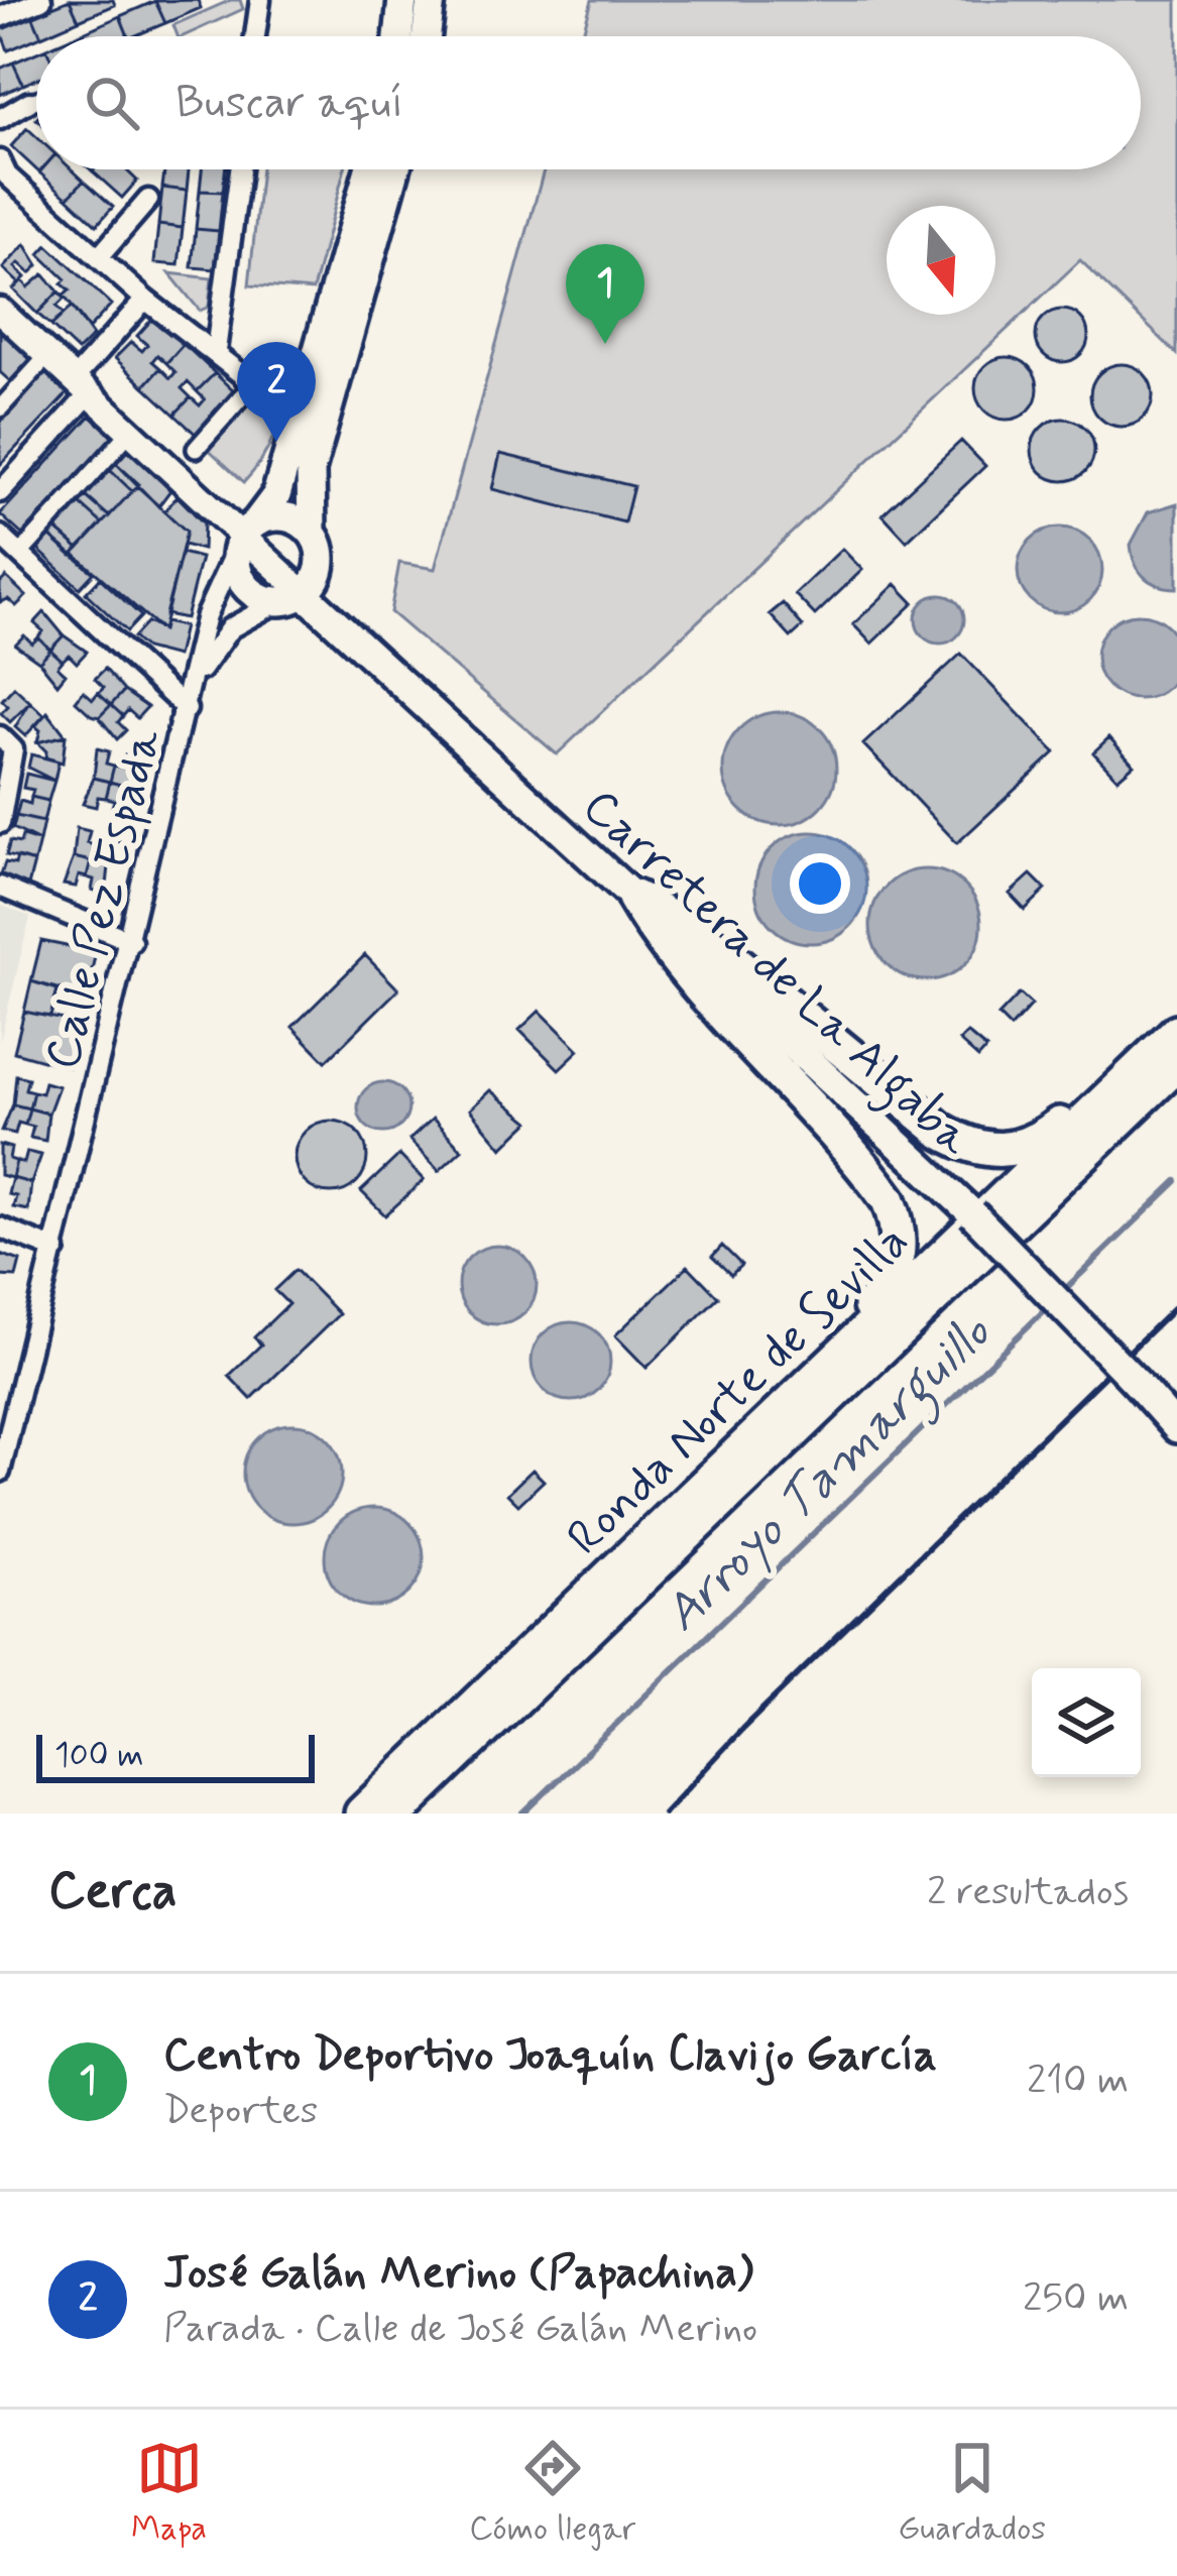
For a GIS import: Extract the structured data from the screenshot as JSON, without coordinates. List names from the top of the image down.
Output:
{
  "streets": {
    "highway": ["Ronda Norte de Sevilla"],
    "main road": ["Carretera de La Algaba"],
    "street": ["Calle Pez Espada"]
  },
  "crossings": [
    ["Calle Pez Espada", "Carretera de La Algaba"]
  ],
  "water": ["Arroyo Tamarguillo"],
  "scale_bar": "100 m",
  "north": "bottom",
  "page": {
    "search": "Buscar aquí",
    "pins": ["1", "2"],
    "scale": "100 m",
    "heading": ["Cerca", "2 resultados"],
    "list": [
      {
        "mark": "1",
        "name": "Centro Deportivo Joaquín Clavijo García",
        "note": "Deportes",
        "value": "210 m"
      },
      {
        "mark": "2",
        "name": "José Galán Merino (Papachina)",
        "note": "Parada · Calle de José Galán Merino",
        "value": "250 m"
      }
    ],
    "nav": ["Mapa", "Cómo llegar", "Guardados"]
  }
}
